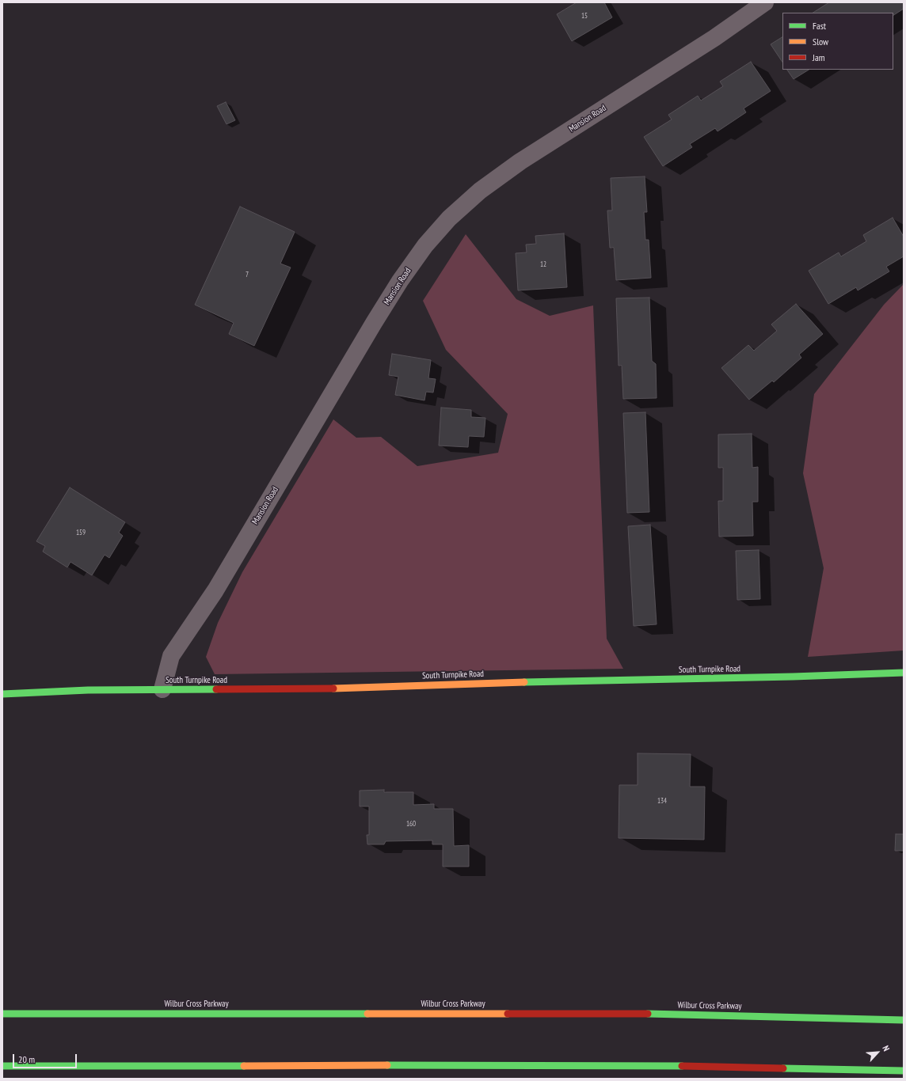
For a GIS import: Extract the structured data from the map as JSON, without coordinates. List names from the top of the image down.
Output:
{
  "streets": {
    "main road": ["South Turnpike Road", "Wilbur Cross Parkway"],
    "street": ["Mansion Road"]
  },
  "crossings": [
    ["Mansion Road", "South Turnpike Road"]
  ],
  "house_numbers": [
    "15",
    "12",
    "7",
    "159",
    "134",
    "160"
  ],
  "legend": ["Fast", "Slow", "Jam"],
  "scale_bar": "20 m",
  "north": "top right"
}
